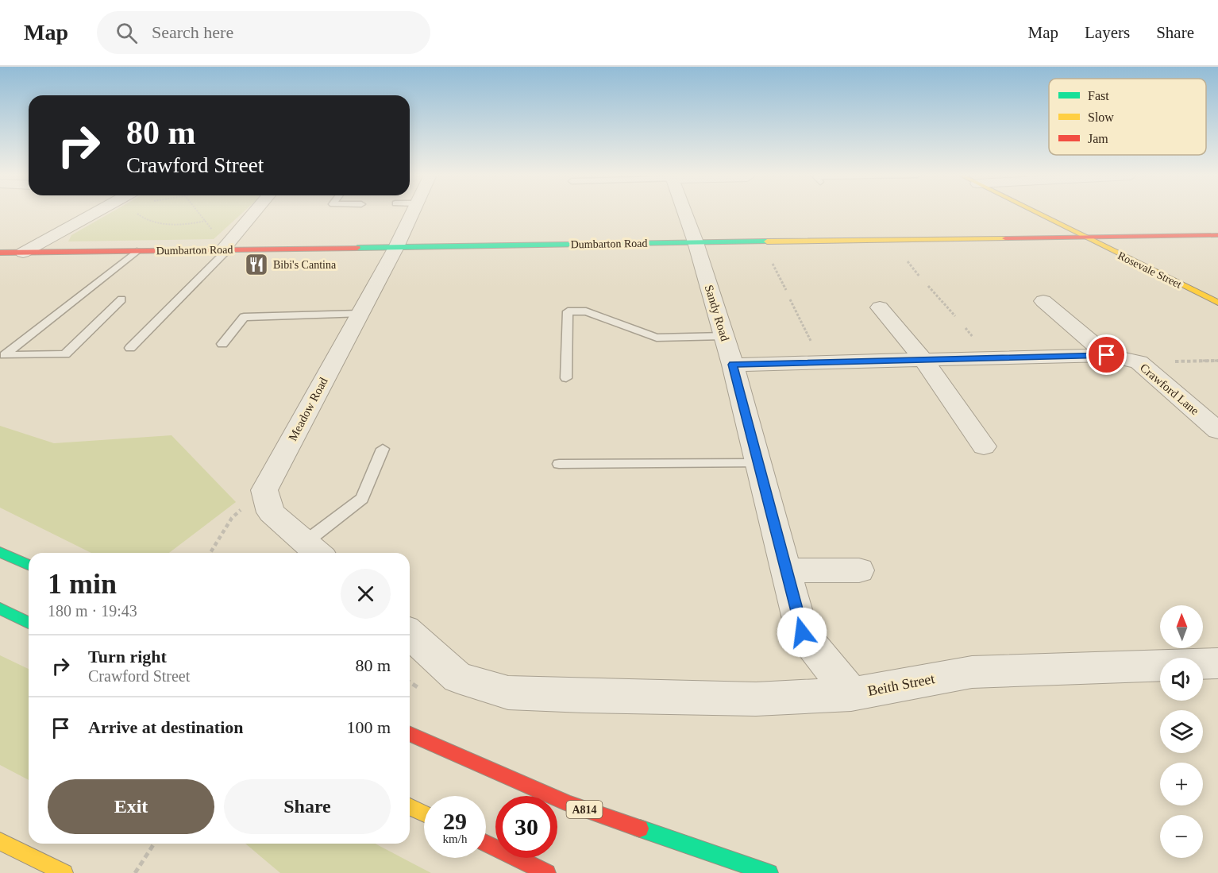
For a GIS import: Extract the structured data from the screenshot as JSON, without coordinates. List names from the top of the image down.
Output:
{
  "streets": {
    "street": [
      "Dumbarton Road",
      "Rosevale Street",
      "Sandy Road",
      "Crawford Lane",
      "Meadow Road",
      "Beith Street",
      "A814"
    ]
  },
  "crossings": [
    ["Dumbarton Road", "Rosevale Street"],
    ["Dumbarton Road", "Sandy Road"],
    ["Dumbarton Road", "Meadow Road"],
    ["Sandy Road", "Beith Street"]
  ],
  "places": {
    "restaurant": ["Bibi's Cantina"]
  },
  "legend": ["Fast", "Slow", "Jam"],
  "north": "top",
  "page": {
    "header": "Map",
    "search": "Search here",
    "nav": ["Map", "Layers", "Share"],
    "turn": ["80 m", "Crawford Street"],
    "heading": ["1 min", "180 m · 19:43"],
    "map_buttons": ["+", "−"],
    "list": [
      {
        "name": "Turn right",
        "note": "Crawford Street",
        "value": "80 m"
      },
      {
        "name": "Arrive at destination",
        "value": "100 m"
      }
    ],
    "buttons": ["Exit", "Share"],
    "speed": "29 km/h",
    "limit": "30"
  }
}
